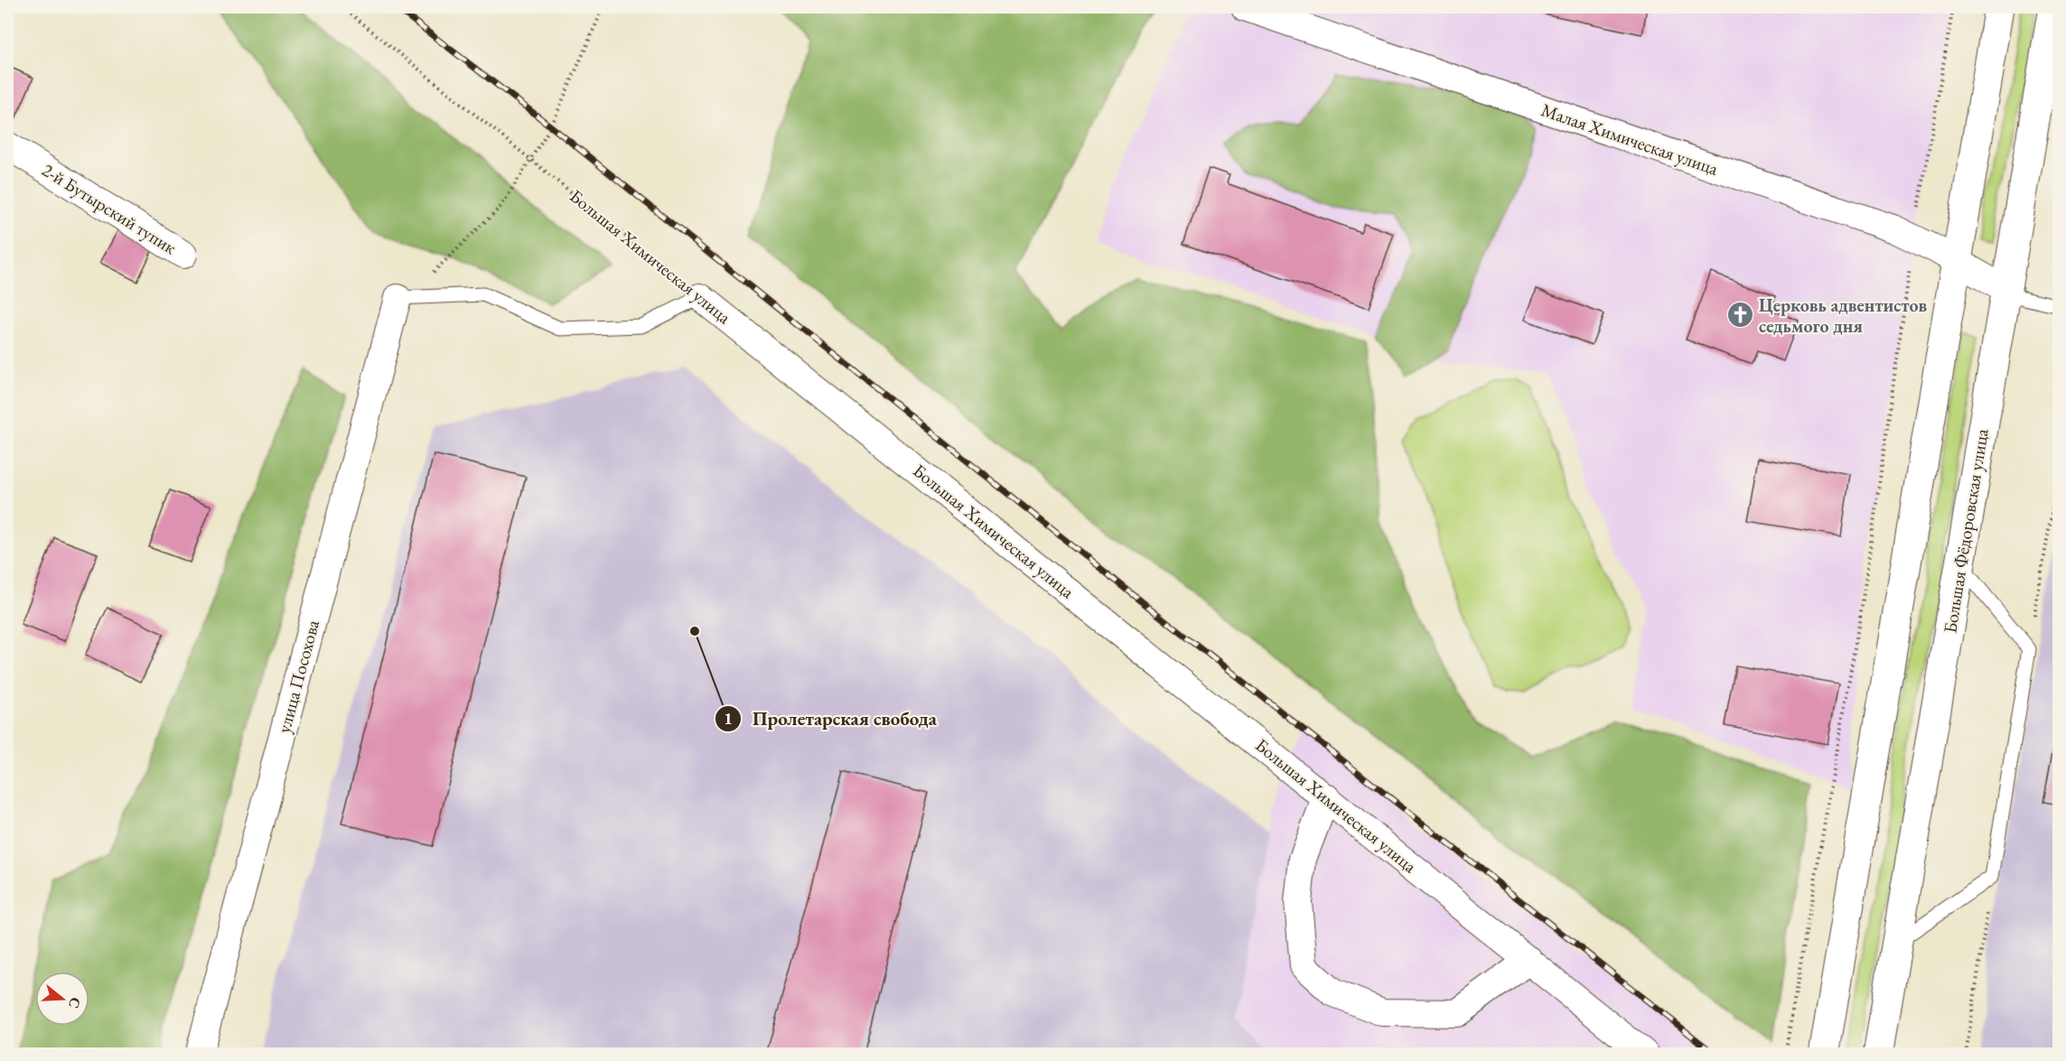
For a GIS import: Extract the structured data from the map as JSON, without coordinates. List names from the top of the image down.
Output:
{
  "streets": {
    "main road": ["Большая Фёдоровская улица"],
    "street": [
      "Малая Химическая улица",
      "2-й Бутырский тупик",
      "Большая Химическая улица",
      "улица Посохова"
    ]
  },
  "crossings": [
    ["Малая Химическая улица", "Большая Фёдоровская улица"]
  ],
  "places": {
    "church": ["Церковь адвентистов седьмого дня"],
    "other": ["Пролетарская свобода"]
  },
  "north": "right"
}
